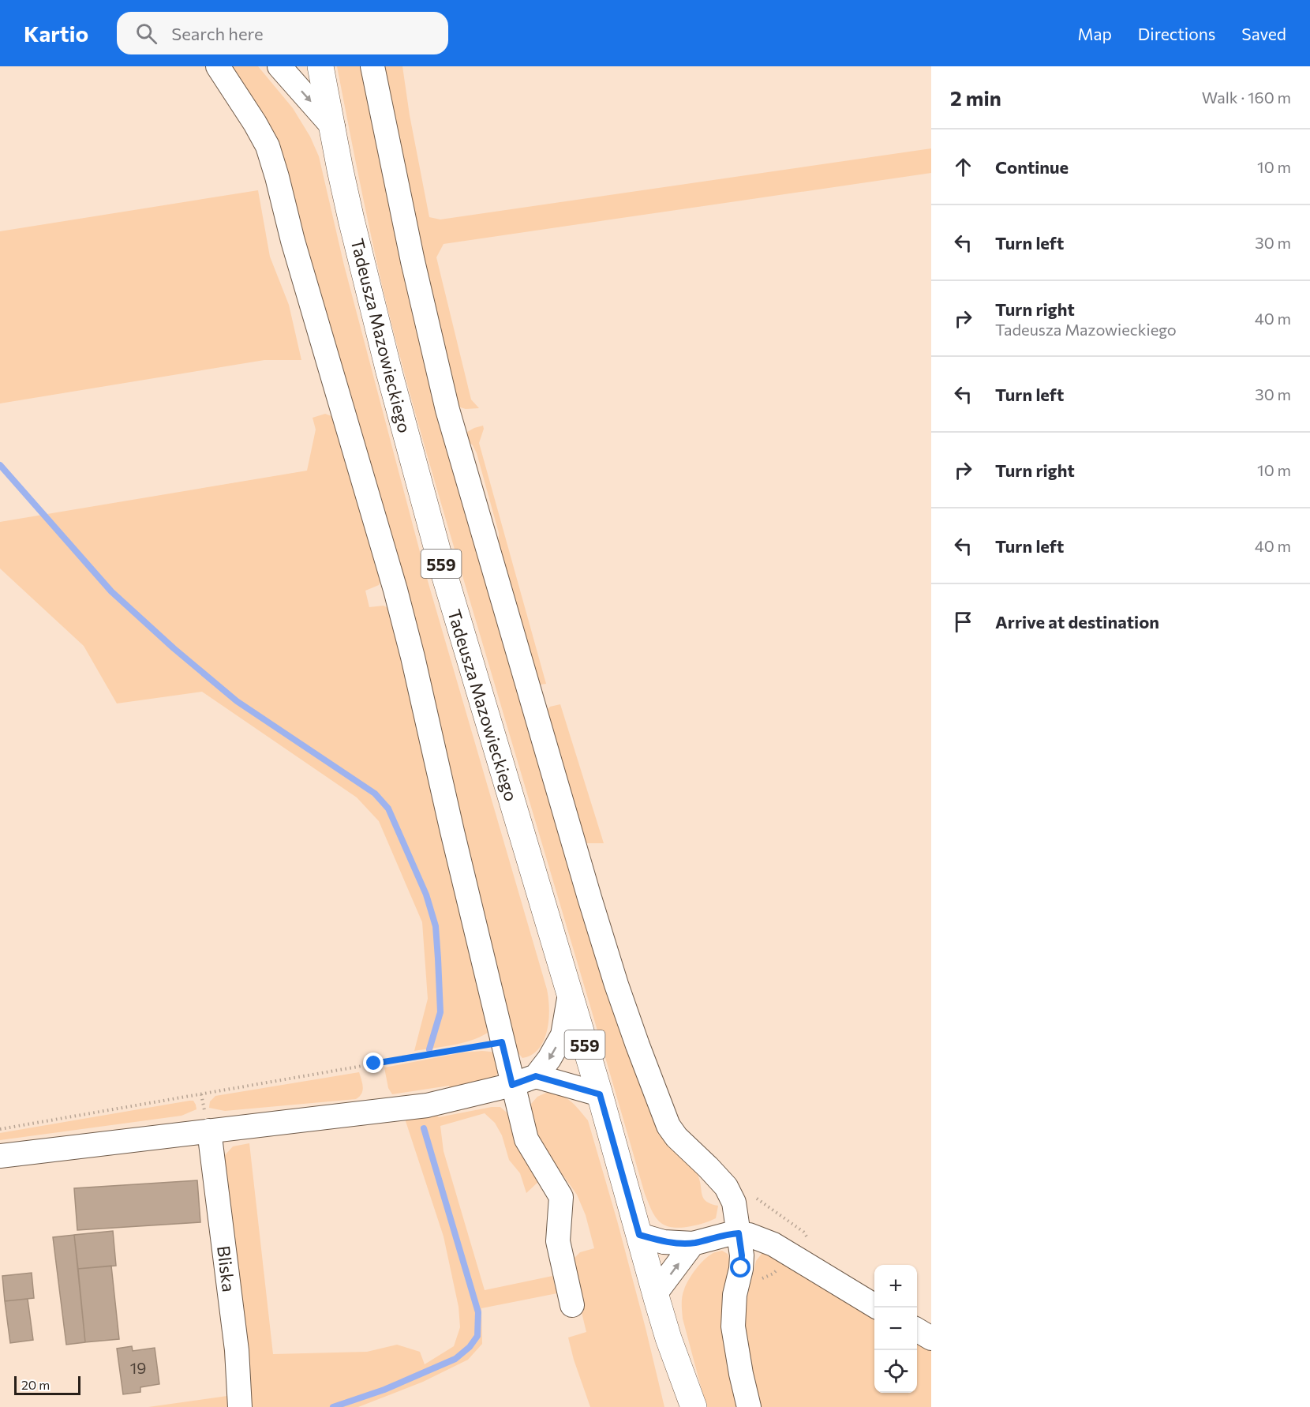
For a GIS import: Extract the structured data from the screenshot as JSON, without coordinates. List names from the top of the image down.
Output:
{
  "streets": {
    "main road": ["Tadeusza Mazowieckiego", "559"],
    "street": ["Bliska"]
  },
  "house_numbers": ["19"],
  "scale_bar": "20 m",
  "page": {
    "header": "Kartio",
    "search": "Search here",
    "nav": ["Map", "Directions", "Saved"],
    "heading": ["2 min", "Walk · 160 m"],
    "list": [
      ["Continue", "10 m"],
      ["Turn left", "30 m"],
      ["Turn right", "Tadeusza Mazowieckiego", "40 m"],
      ["Turn left", "30 m"],
      ["Turn right", "10 m"],
      ["Turn left", "40 m"],
      "Arrive at destination"
    ],
    "map_buttons": ["+", "−"],
    "scale": "20 m"
  }
}
